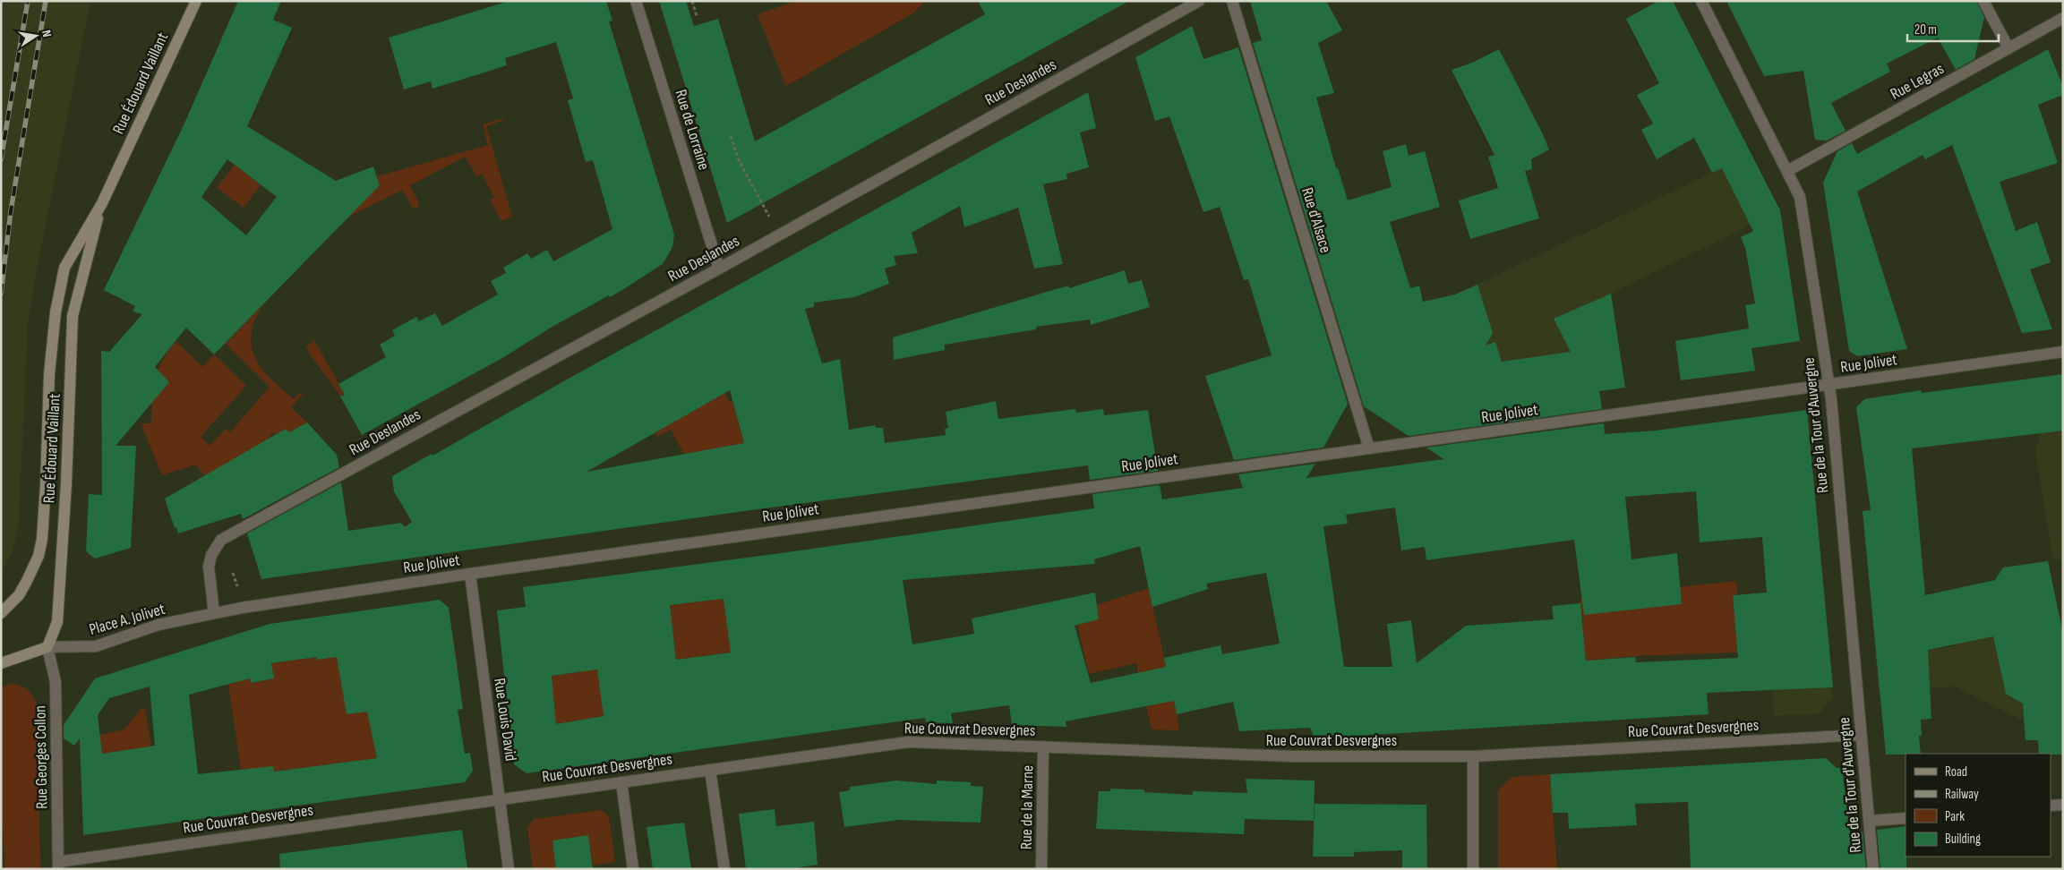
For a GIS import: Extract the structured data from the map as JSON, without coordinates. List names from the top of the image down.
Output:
{
  "streets": {
    "main road": ["Rue Édouard Vaillant"],
    "street": [
      "Rue Legras",
      "Rue Deslandes",
      "Rue de Lorraine",
      "Rue d'Alsace",
      "Rue Jolivet",
      "Rue de la Tour d'Auvergne",
      "Place A. Jolivet",
      "Rue Louis David",
      "Rue Couvrat Desvergnes",
      "Rue Georges Collon",
      "Rue de la Marne"
    ]
  },
  "crossings": [
    ["Rue Legras", "Rue de la Tour d'Auvergne"],
    ["Rue Deslandes", "Rue de Lorraine"],
    ["Rue Deslandes", "Place A. Jolivet"],
    ["Rue Édouard Vaillant", "Place A. Jolivet"],
    ["Rue Édouard Vaillant", "Rue Georges Collon"],
    ["Rue d'Alsace", "Rue Jolivet"],
    ["Rue Jolivet", "Rue de la Tour d'Auvergne"],
    ["Rue Jolivet", "Place A. Jolivet"],
    ["Rue Jolivet", "Rue Louis David"],
    ["Rue de la Tour d'Auvergne", "Rue Couvrat Desvergnes"],
    ["Place A. Jolivet", "Rue Georges Collon"],
    ["Rue Louis David", "Rue Couvrat Desvergnes"],
    ["Rue Couvrat Desvergnes", "Rue Georges Collon"],
    ["Rue Couvrat Desvergnes", "Rue de la Marne"]
  ],
  "legend": [
    "Road",
    "Railway",
    "Park",
    "Building"
  ],
  "scale_bar": "20 m",
  "north": "right"
}
